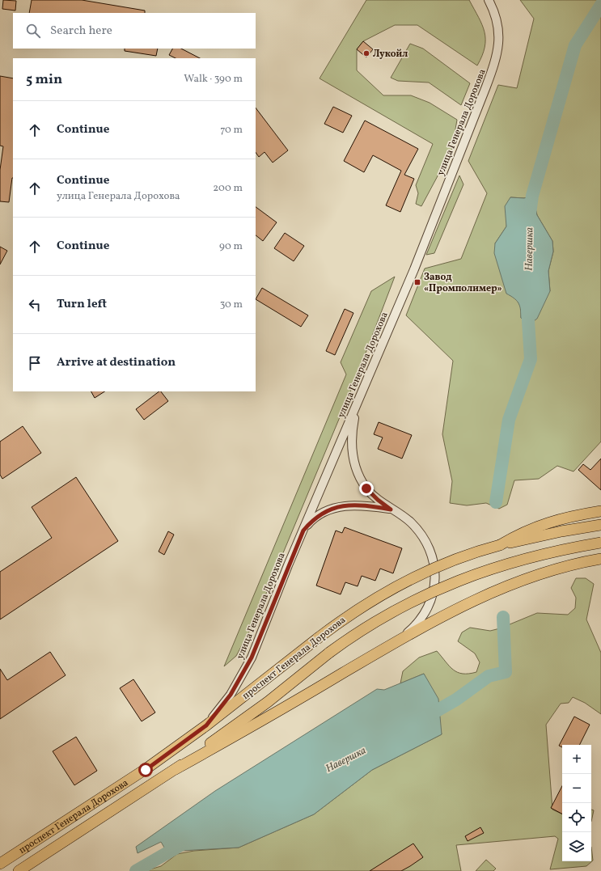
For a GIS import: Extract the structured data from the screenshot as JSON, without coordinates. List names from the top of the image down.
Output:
{
  "streets": {
    "main road": ["проспект Генерала Дорохова"],
    "street": ["улица Генерала Дорохова"]
  },
  "crossings": [
    ["улица Генерала Дорохова", "проспект Генерала Дорохова"]
  ],
  "water": ["Навершка"],
  "places": {
    "other": ["Лукойл"],
    "transit": ["Завод «Промполимер»"]
  },
  "page": {
    "search": "Search here",
    "heading": ["5 min", "Walk · 390 m"],
    "list": [
      ["Continue", "70 m"],
      ["Continue", "улица Генерала Дорохова", "200 m"],
      ["Continue", "90 m"],
      ["Turn left", "30 m"],
      "Arrive at destination"
    ],
    "map_buttons": ["+", "−"]
  }
}
